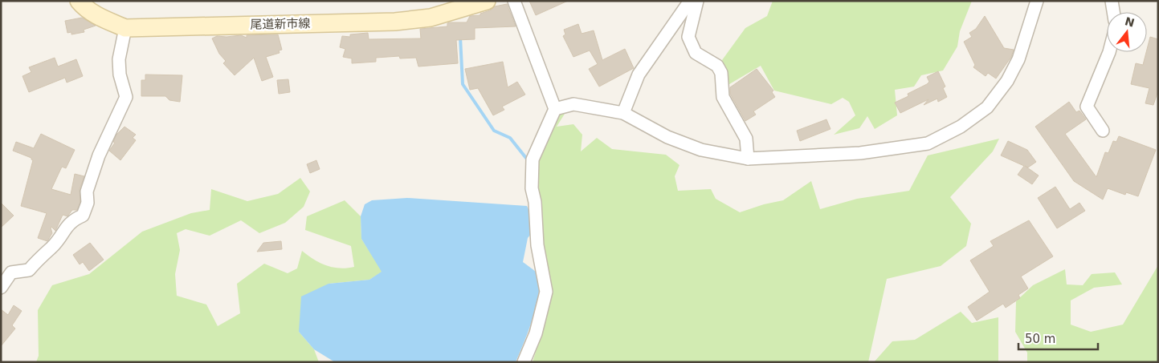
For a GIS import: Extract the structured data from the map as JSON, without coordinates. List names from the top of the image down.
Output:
{
  "streets": {
    "main road": ["尾道新市線"]
  },
  "scale_bar": "50 m",
  "north": "top"
}
